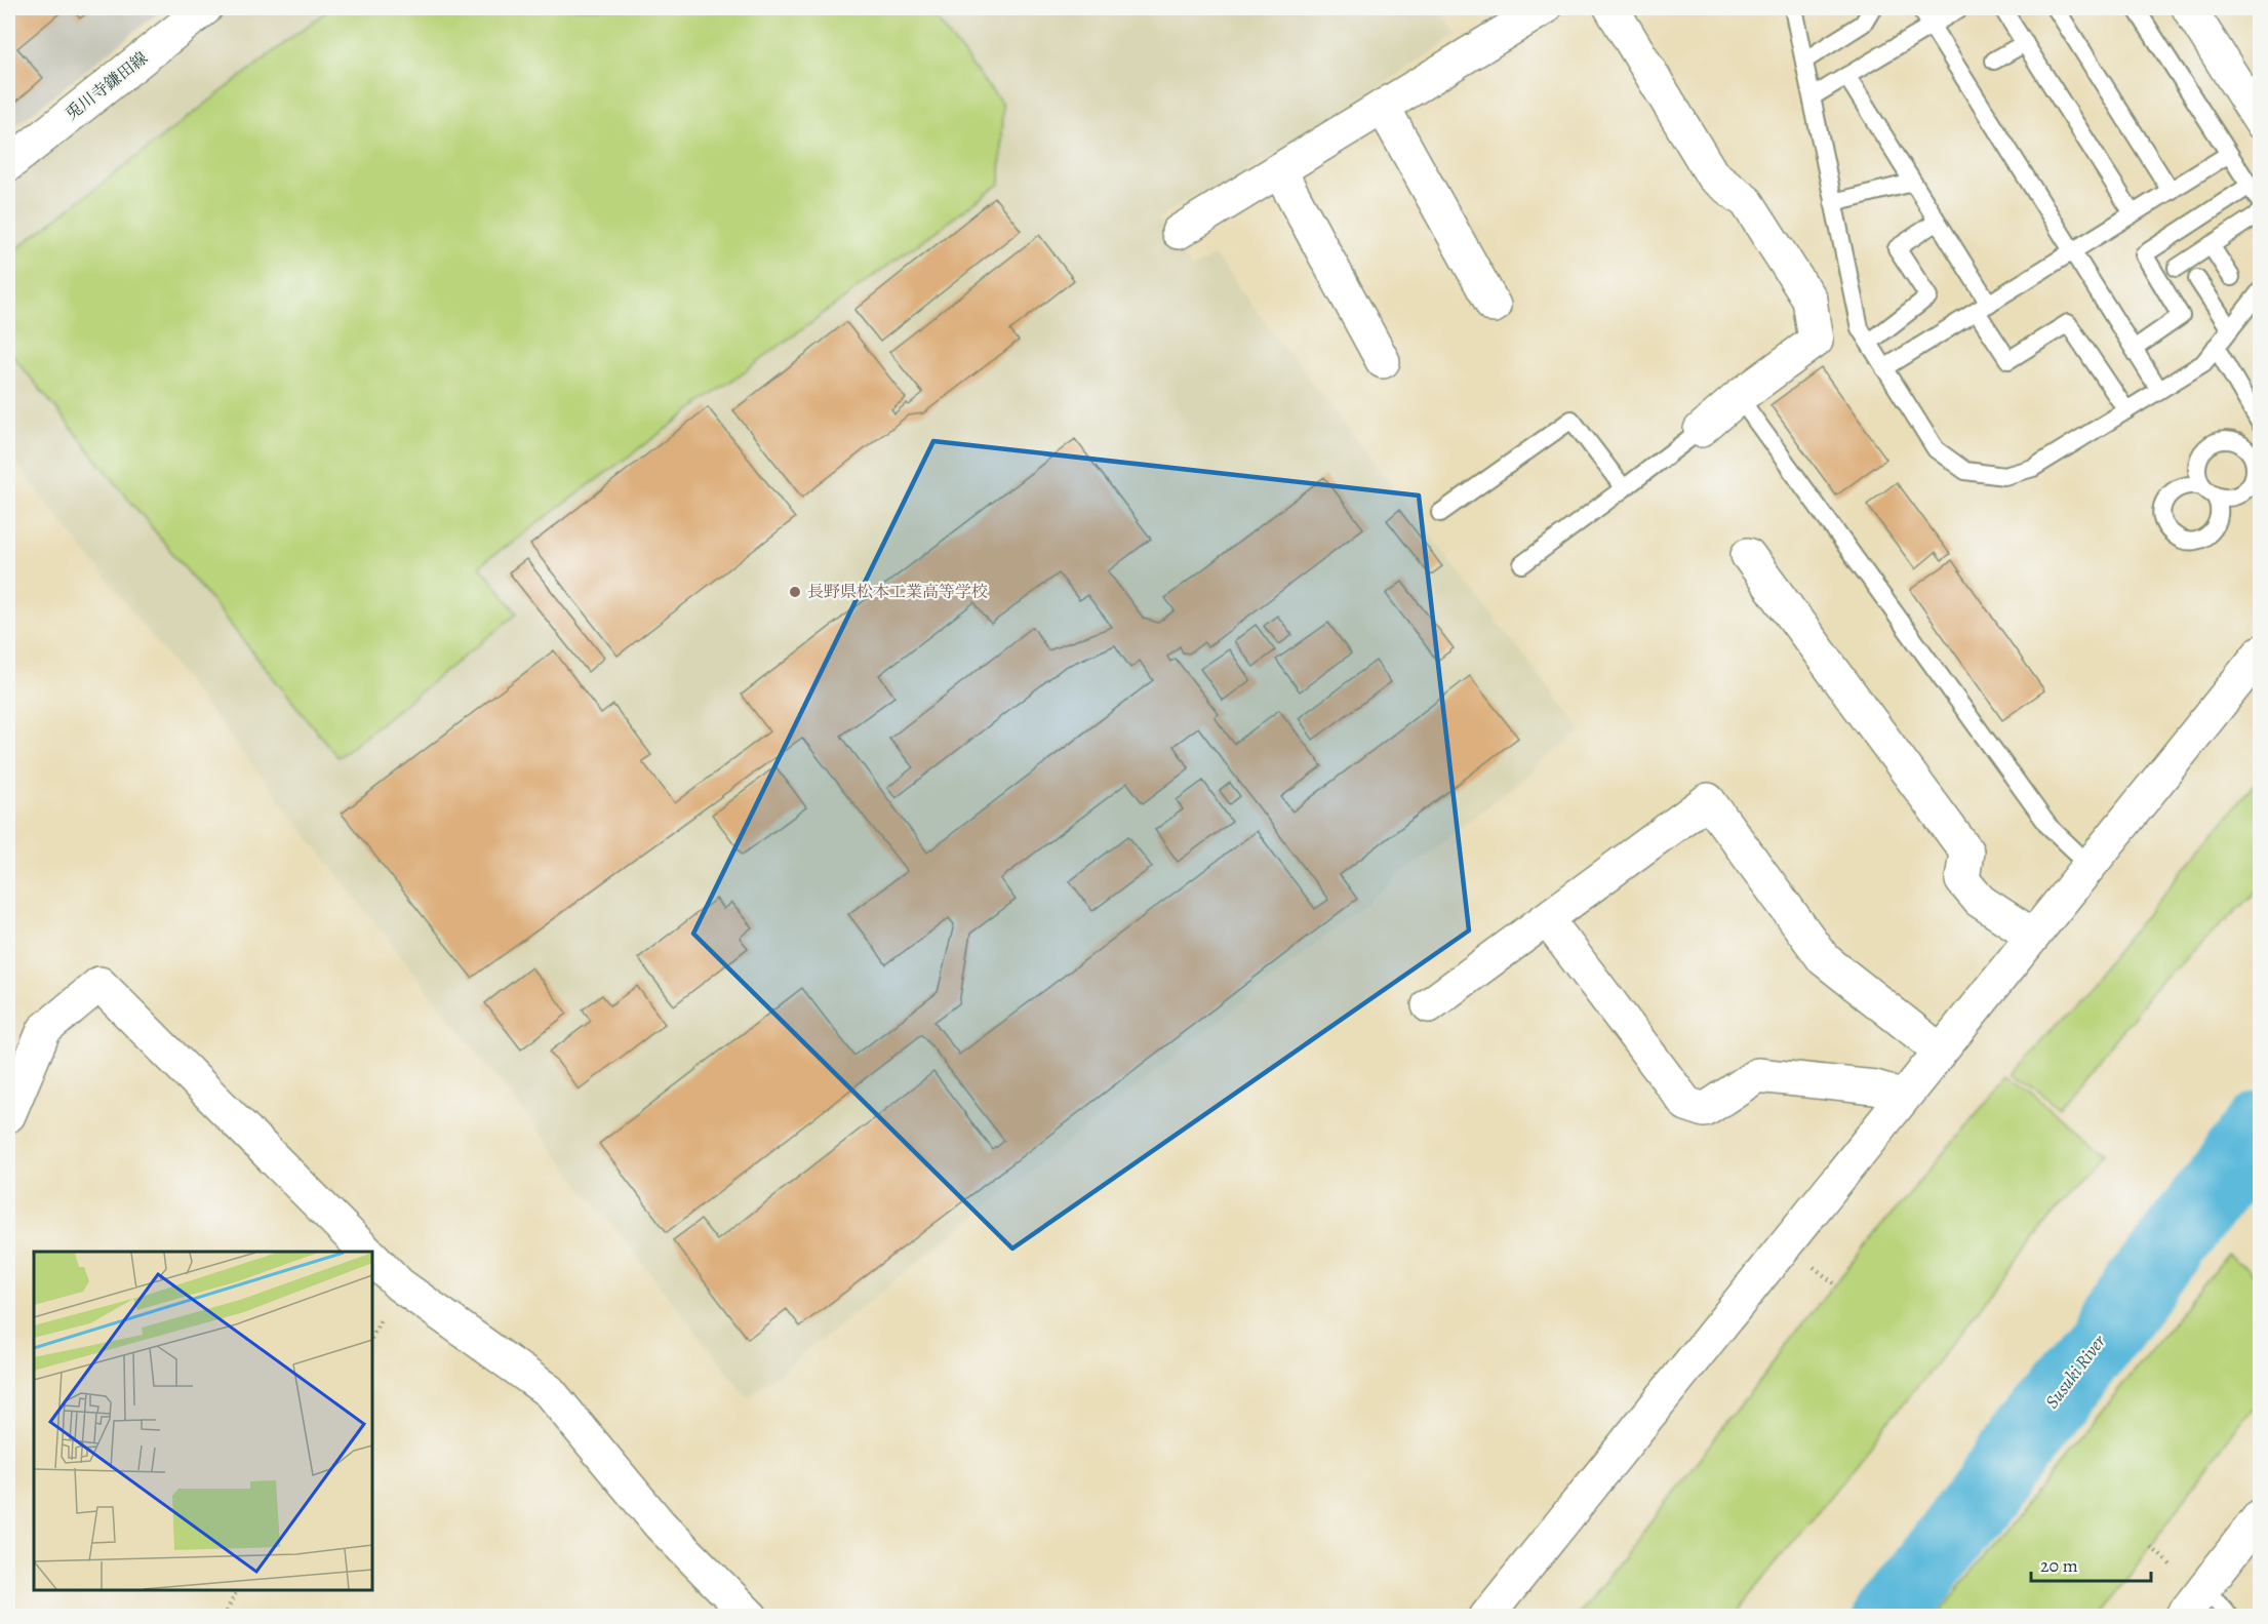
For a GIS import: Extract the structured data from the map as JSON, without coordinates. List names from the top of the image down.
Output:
{
  "streets": {
    "street": ["兎川寺鎌田線"]
  },
  "water": ["Susuki River"],
  "places": ["長野県松本工業高等学校"],
  "scale_bar": "20 m"
}
